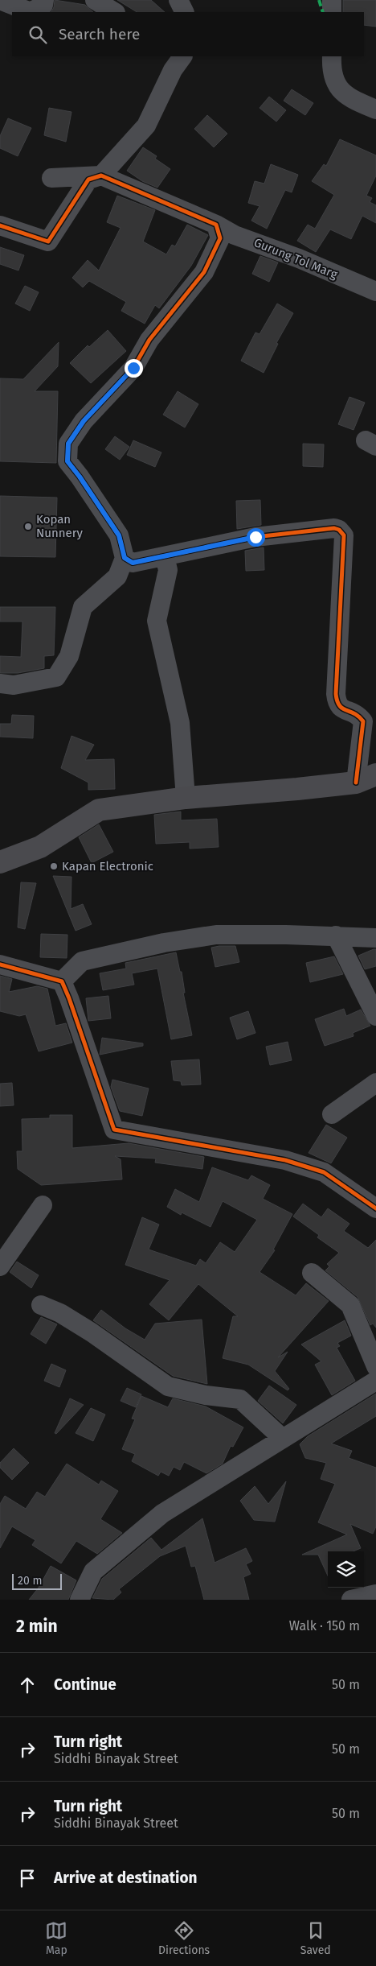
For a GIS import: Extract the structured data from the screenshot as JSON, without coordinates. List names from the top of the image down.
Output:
{
  "streets": {
    "street": ["Gurung Tol Marg"]
  },
  "places": ["Kopan Nunnery", "Kapan Electronic"],
  "scale_bar": "20 m",
  "page": {
    "search": "Search here",
    "scale": "20 m",
    "heading": ["2 min", "Walk · 150 m"],
    "list": [
      ["Continue", "50 m"],
      ["Turn right", "Siddhi Binayak Street", "50 m"],
      ["Turn right", "Siddhi Binayak Street", "50 m"],
      "Arrive at destination"
    ],
    "nav": ["Map", "Directions", "Saved"]
  }
}
